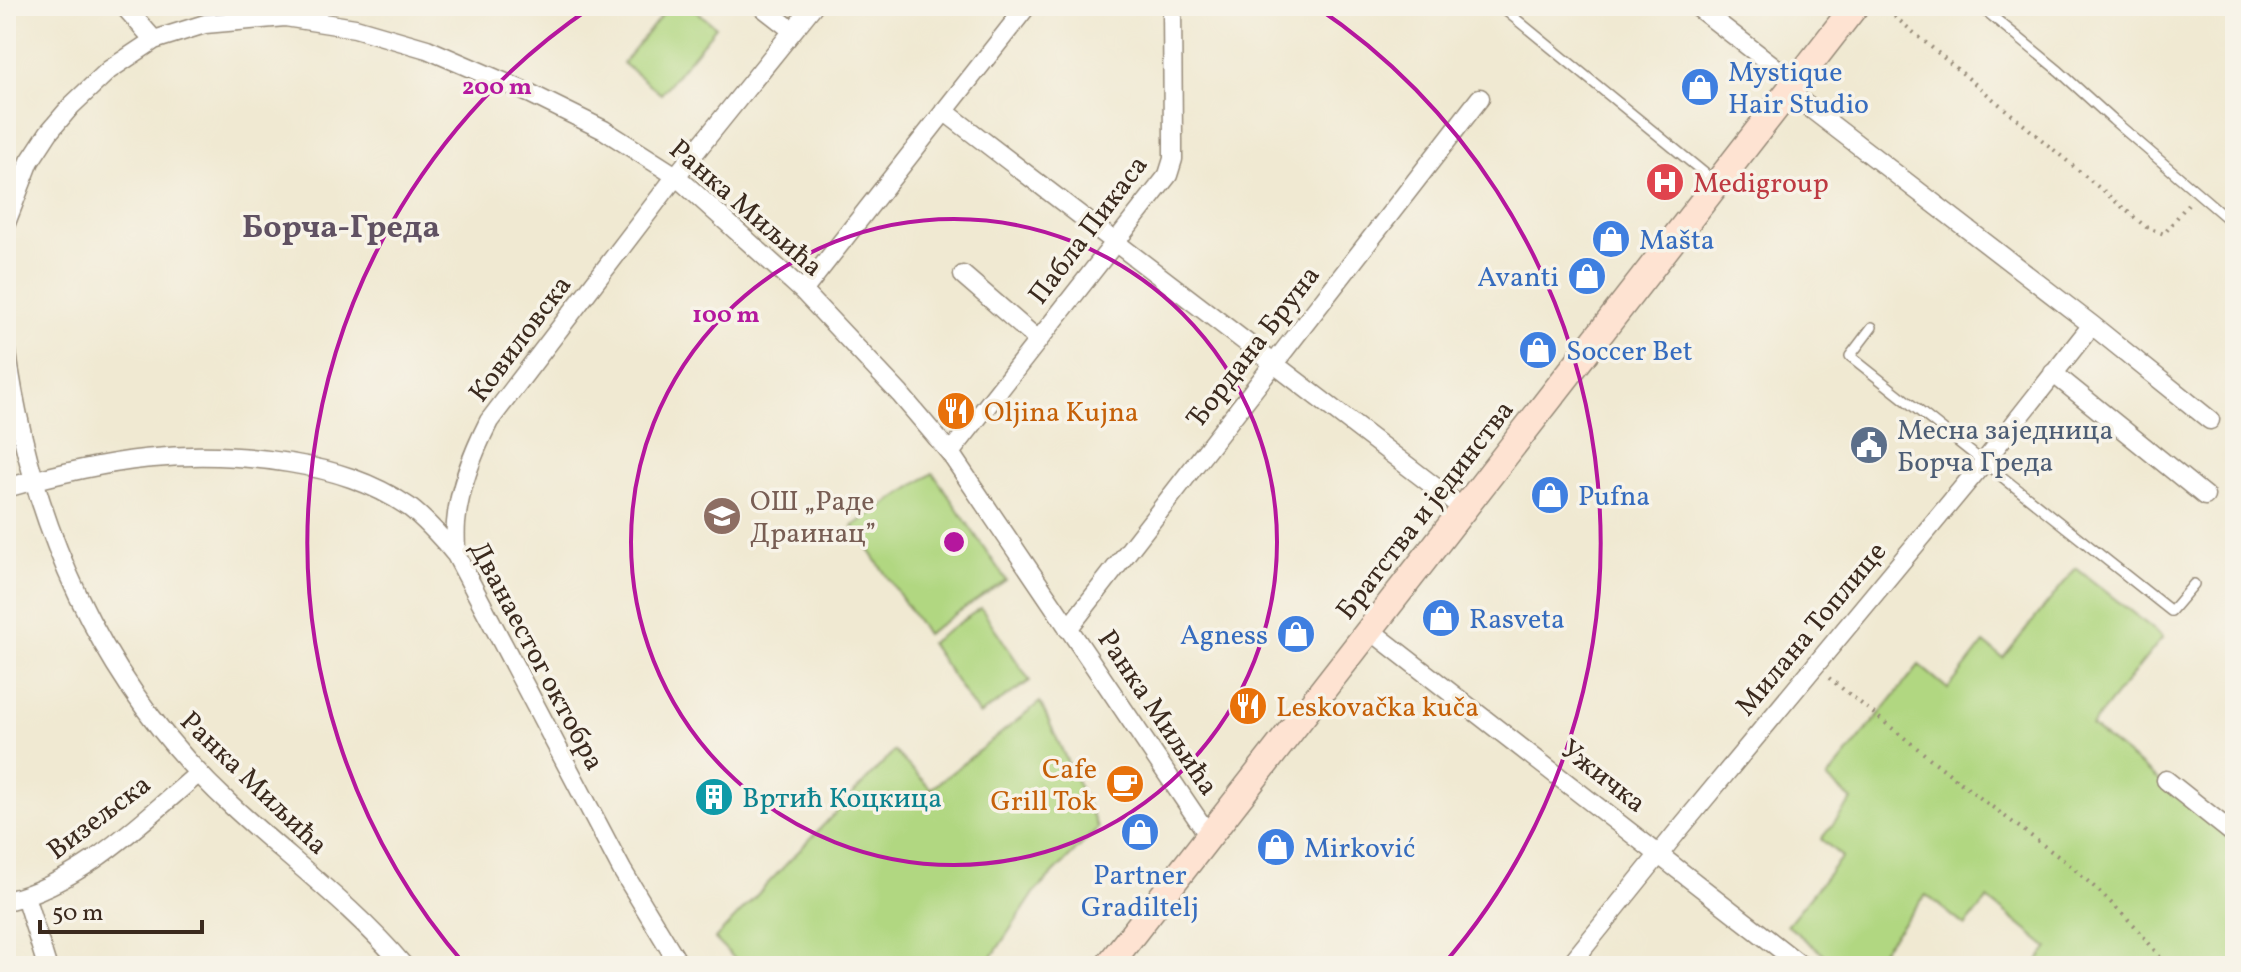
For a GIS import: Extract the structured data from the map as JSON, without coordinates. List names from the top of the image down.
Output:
{
  "streets": {
    "street": [
      "Ранка Миљића",
      "Пабла Пикаса",
      "Ковиловска",
      "Ђордана Бруна",
      "Братства и јединства",
      "Милана Топлице",
      "Дванаестог октобра",
      "Ужичка",
      "Визељска"
    ]
  },
  "crossings": [
    ["Ранка Миљића", "Пабла Пикаса"],
    ["Ранка Миљића", "Ковиловска"],
    ["Ранка Миљића", "Ђордана Бруна"],
    ["Ранка Миљића", "Братства и јединства"],
    ["Ранка Миљића", "Дванаестог октобра"],
    ["Ранка Миљића", "Визељска"],
    ["Ковиловска", "Дванаестог октобра"],
    ["Братства и јединства", "Ужичка"],
    ["Милана Топлице", "Ужичка"]
  ],
  "districts": ["Борча-Греда"],
  "places": {
    "shop": [
      "Mystique Hair Studio",
      "Mašta",
      "Avanti",
      "Soccer Bet",
      "Pufna",
      "Rasveta",
      "Agness",
      "Partner Gradiltelj",
      "Mirković"
    ],
    "hospital": ["Medigroup"],
    "restaurant": ["Oljina Kujna", "Leskovačka kuča"],
    "public building": ["Месна заједница Борча Греда"],
    "school or university": ["ОШ „Раде Драинац”"],
    "cafe": ["Cafe Grill Tok"],
    "building": ["Вртић Коцкица"]
  },
  "scale_bar": "50 m",
  "rings": ["200 m", "100 m"]
}
